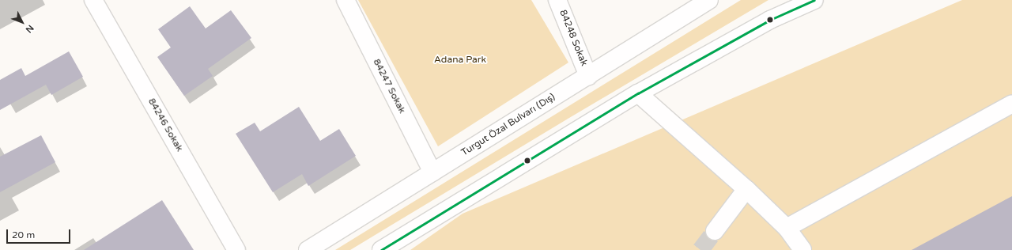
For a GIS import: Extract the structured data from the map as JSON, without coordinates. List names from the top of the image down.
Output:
{
  "streets": {
    "main road": [
      "84248 Sokak",
      "84247 Sokak",
      "84246 Sokak",
      "Turgut Özal Bulvarı (Dış)"
    ]
  },
  "crossings": [
    ["84248 Sokak", "Turgut Özal Bulvarı (Dış)"],
    ["84247 Sokak", "Turgut Özal Bulvarı (Dış)"]
  ],
  "parks": ["Adana Park"],
  "scale_bar": "20 m",
  "north": "bottom right"
}
